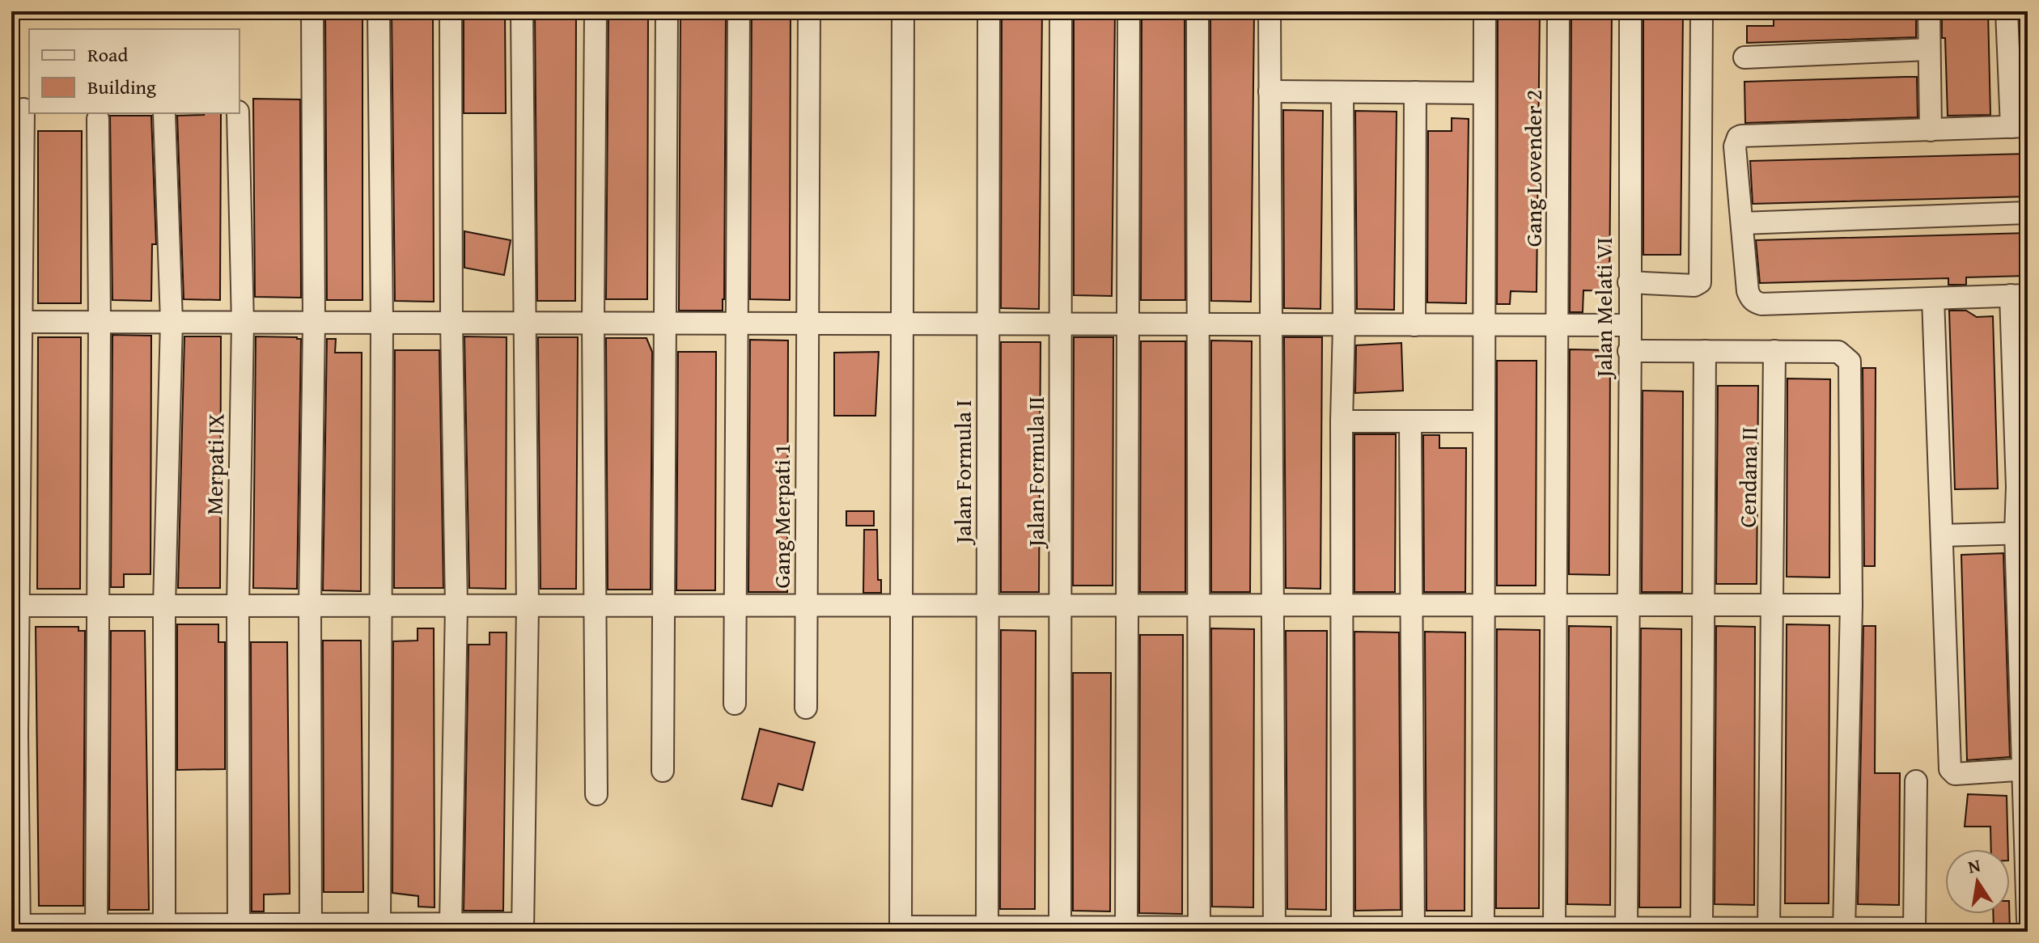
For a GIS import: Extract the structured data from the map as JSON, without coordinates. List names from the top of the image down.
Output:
{
  "streets": {
    "street": [
      "Gang Lovender 2",
      "Jalan Melati VI",
      "Merpati IX",
      "Jalan Formula I",
      "Jalan Formula II",
      "Cendana II",
      "Gang Merpati 1"
    ]
  },
  "legend": ["Road", "Building"],
  "north": "top"
}
